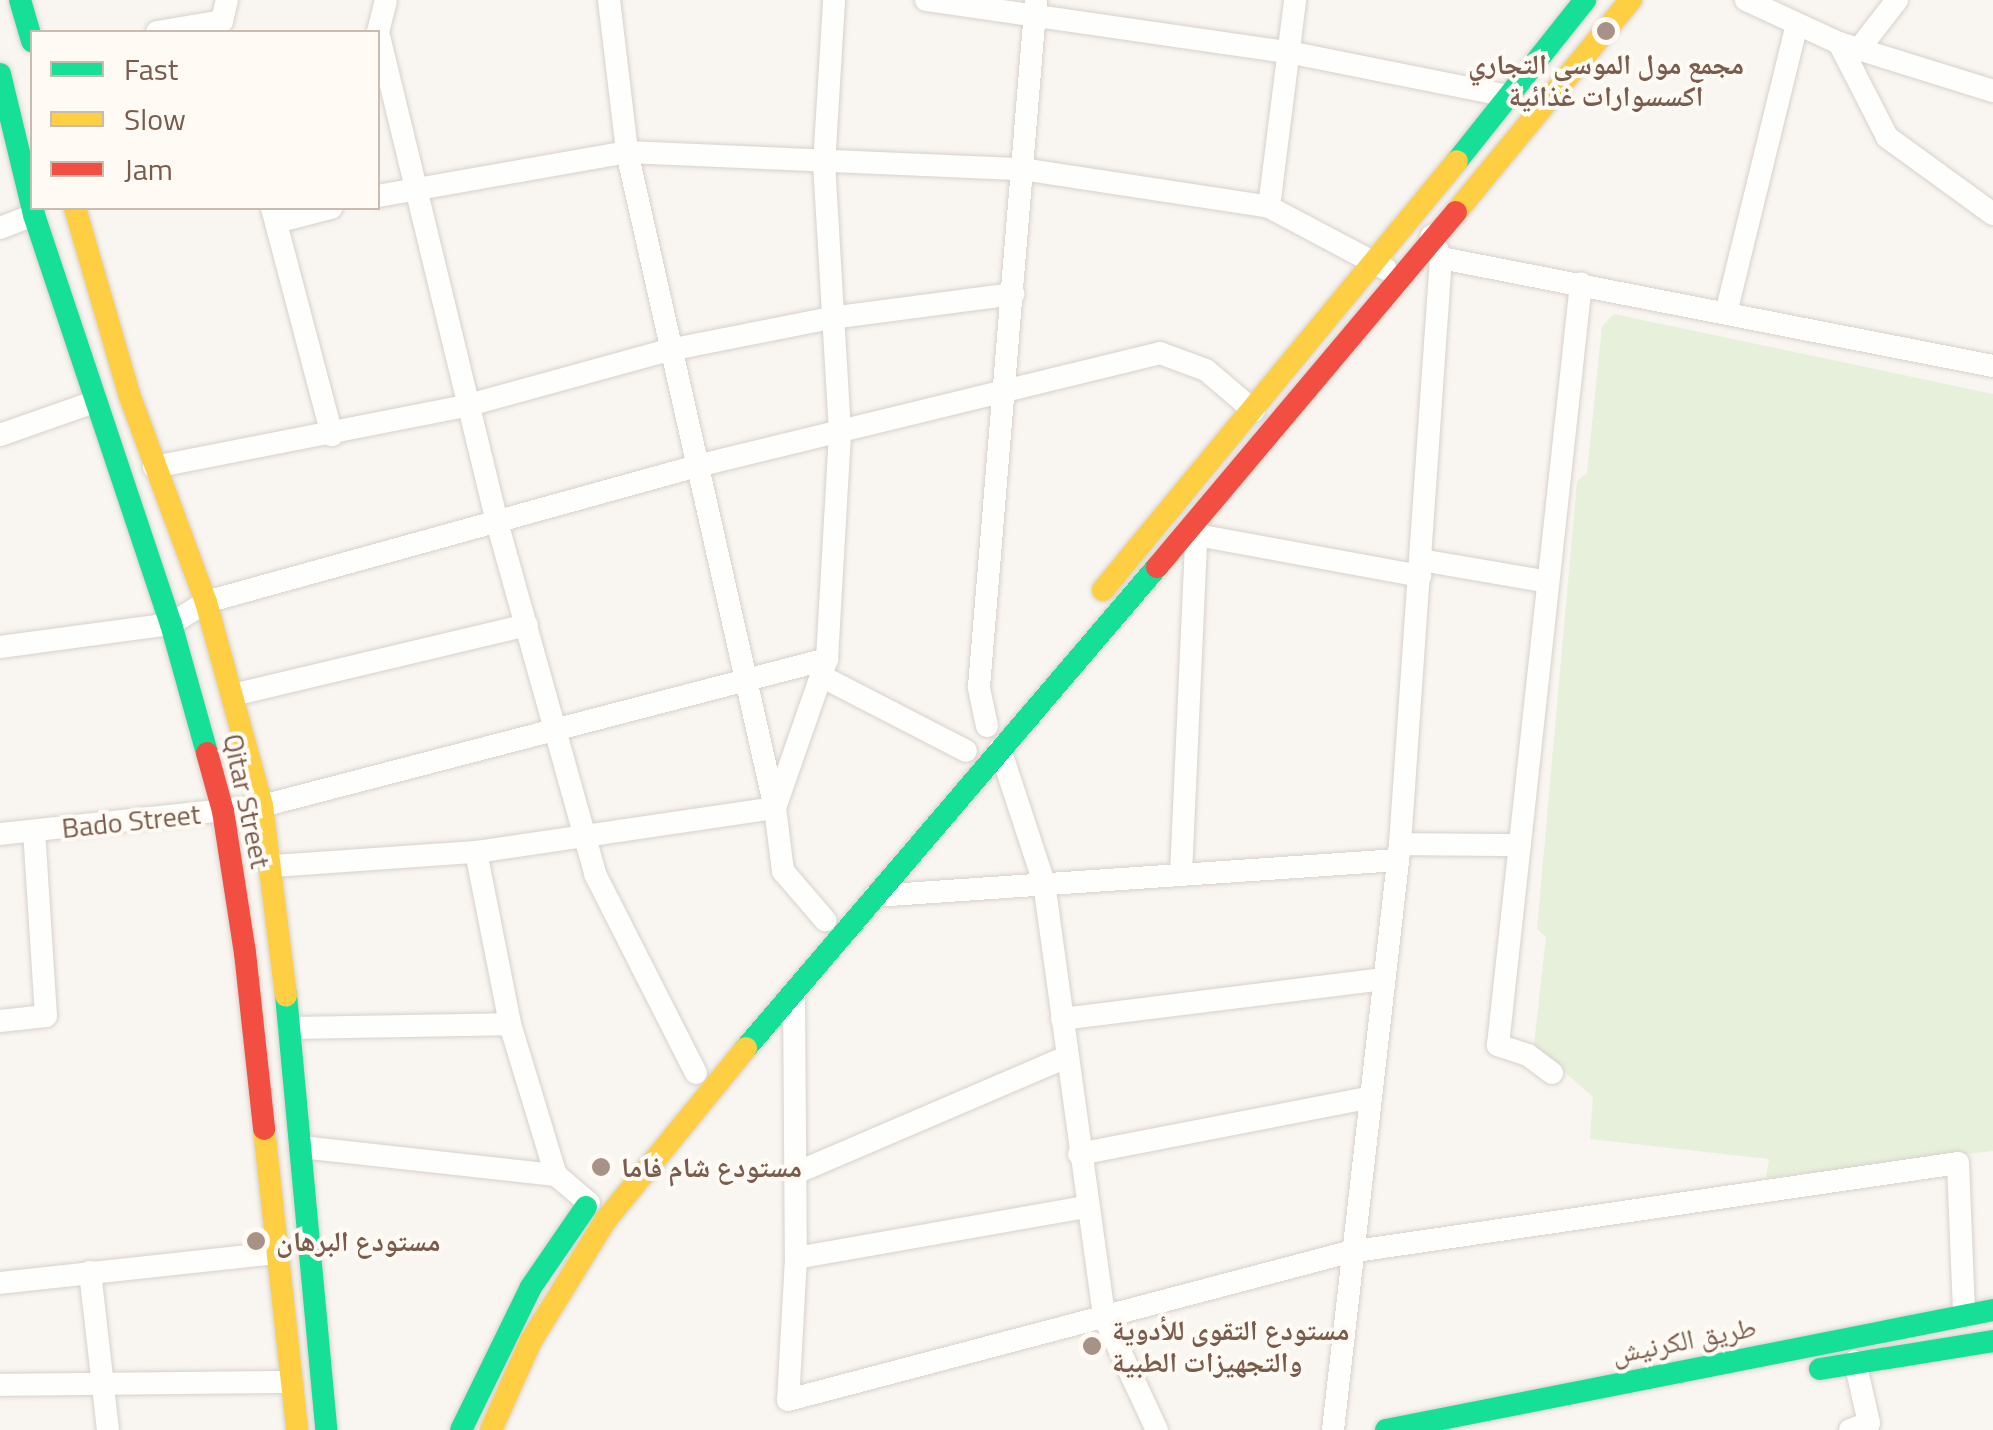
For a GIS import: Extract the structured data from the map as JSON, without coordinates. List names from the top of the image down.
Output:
{
  "streets": {
    "main road": ["Qitar Street", "طريق الكرنيش"],
    "street": ["Bado Street"]
  },
  "crossings": [
    ["Qitar Street", "Bado Street"]
  ],
  "places": [
    "مجمع مول الموسى التجاري اكسسوارات غذائية",
    "مستودع شام فاما",
    "مستودع البرهان",
    "مستودع التقوى للأدوية والتجهيزات الطبية"
  ],
  "legend": ["Fast", "Slow", "Jam"]
}
